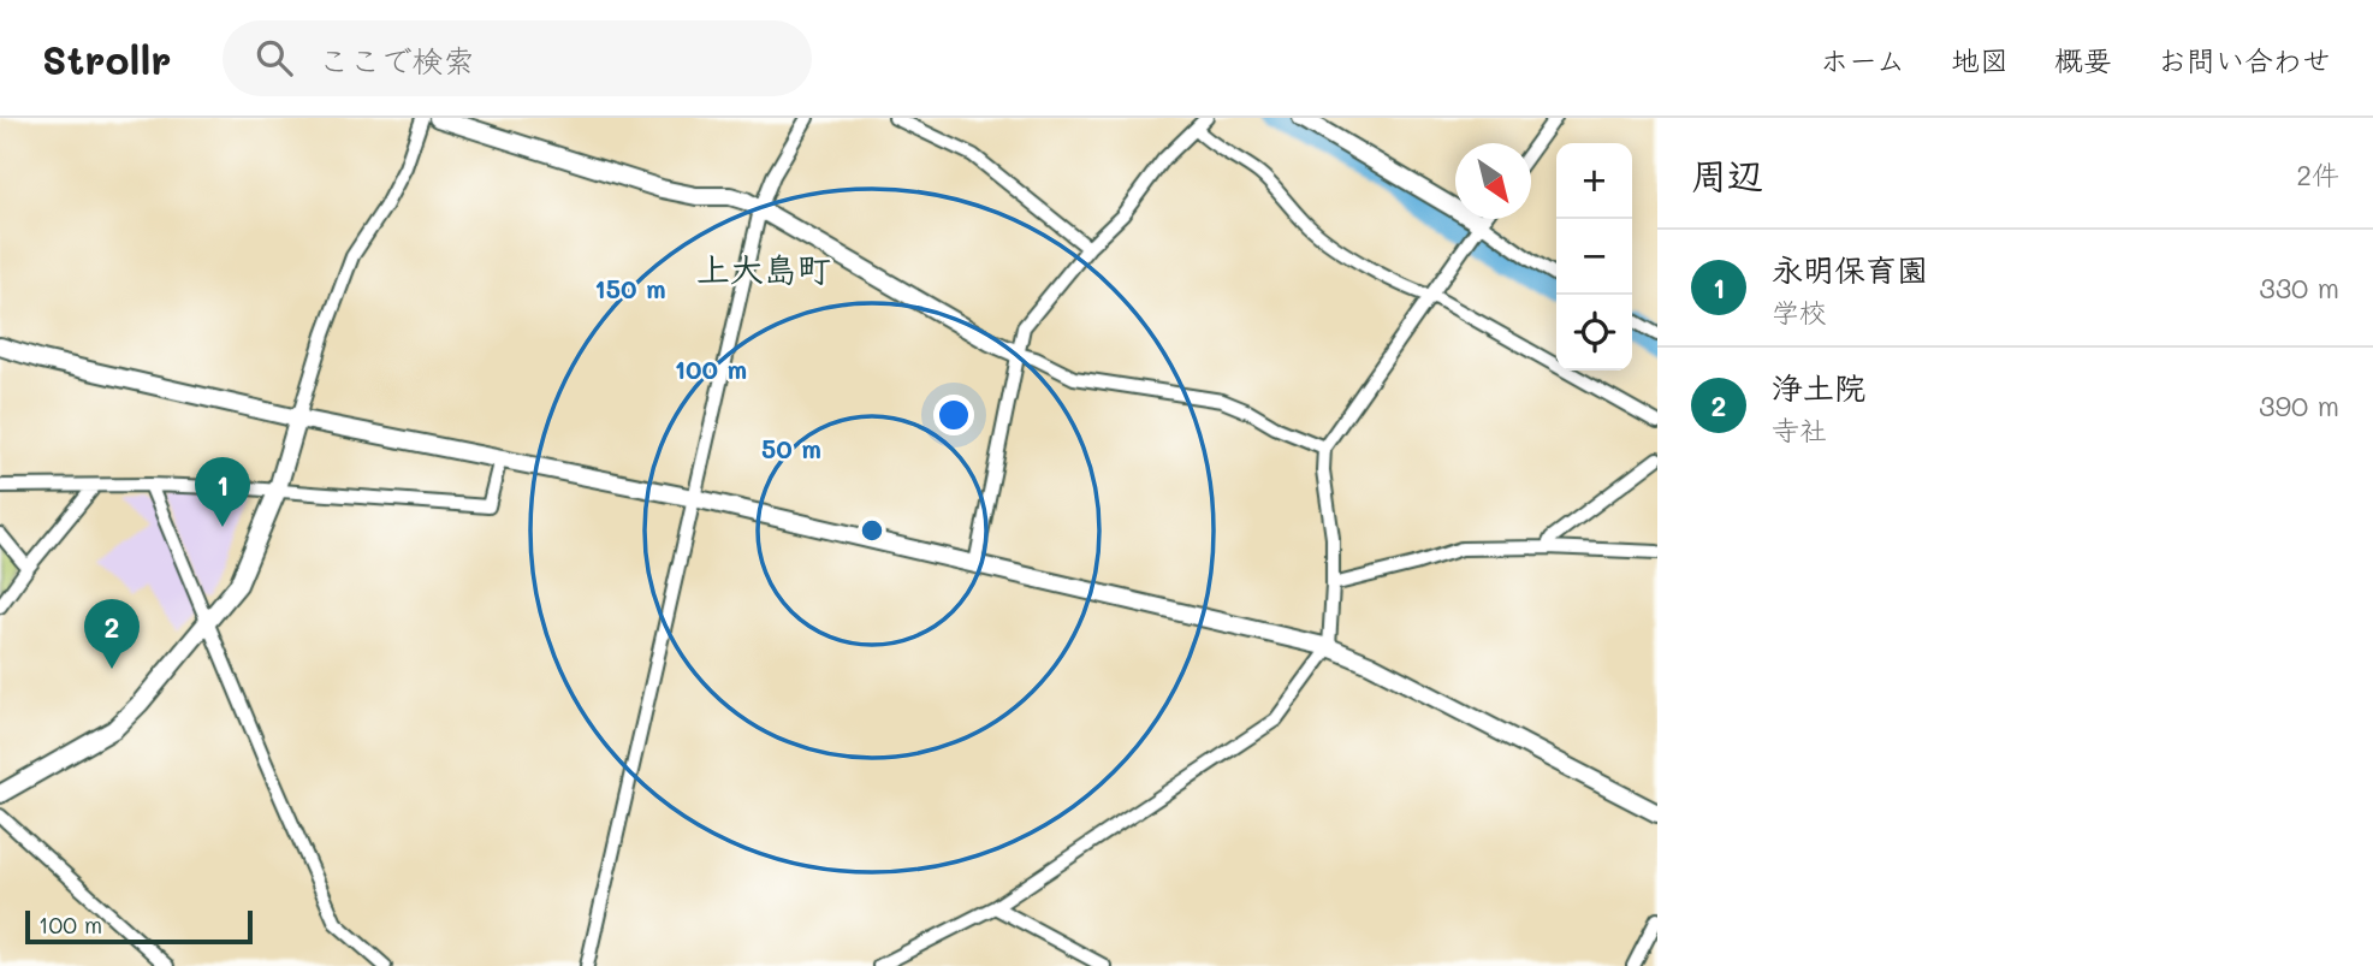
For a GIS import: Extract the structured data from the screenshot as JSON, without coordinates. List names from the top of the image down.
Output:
{
  "districts": ["上大島町"],
  "scale_bar": "100 m",
  "north": "bottom right",
  "page": {
    "header": "Strollr",
    "search": "ここで検索",
    "nav": [
      "ホーム",
      "地図",
      "概要",
      "お問い合わせ"
    ],
    "heading": ["周辺", "2件"],
    "map_buttons": ["+", "−"],
    "list": [
      {
        "mark": "1",
        "name": "永明保育園",
        "note": "学校",
        "value": "330 m"
      },
      {
        "mark": "2",
        "name": "浄土院",
        "note": "寺社",
        "value": "390 m"
      }
    ],
    "pins": ["1", "2"],
    "scale": "100 m"
  },
  "rings": ["150 m", "100 m", "50 m"]
}
